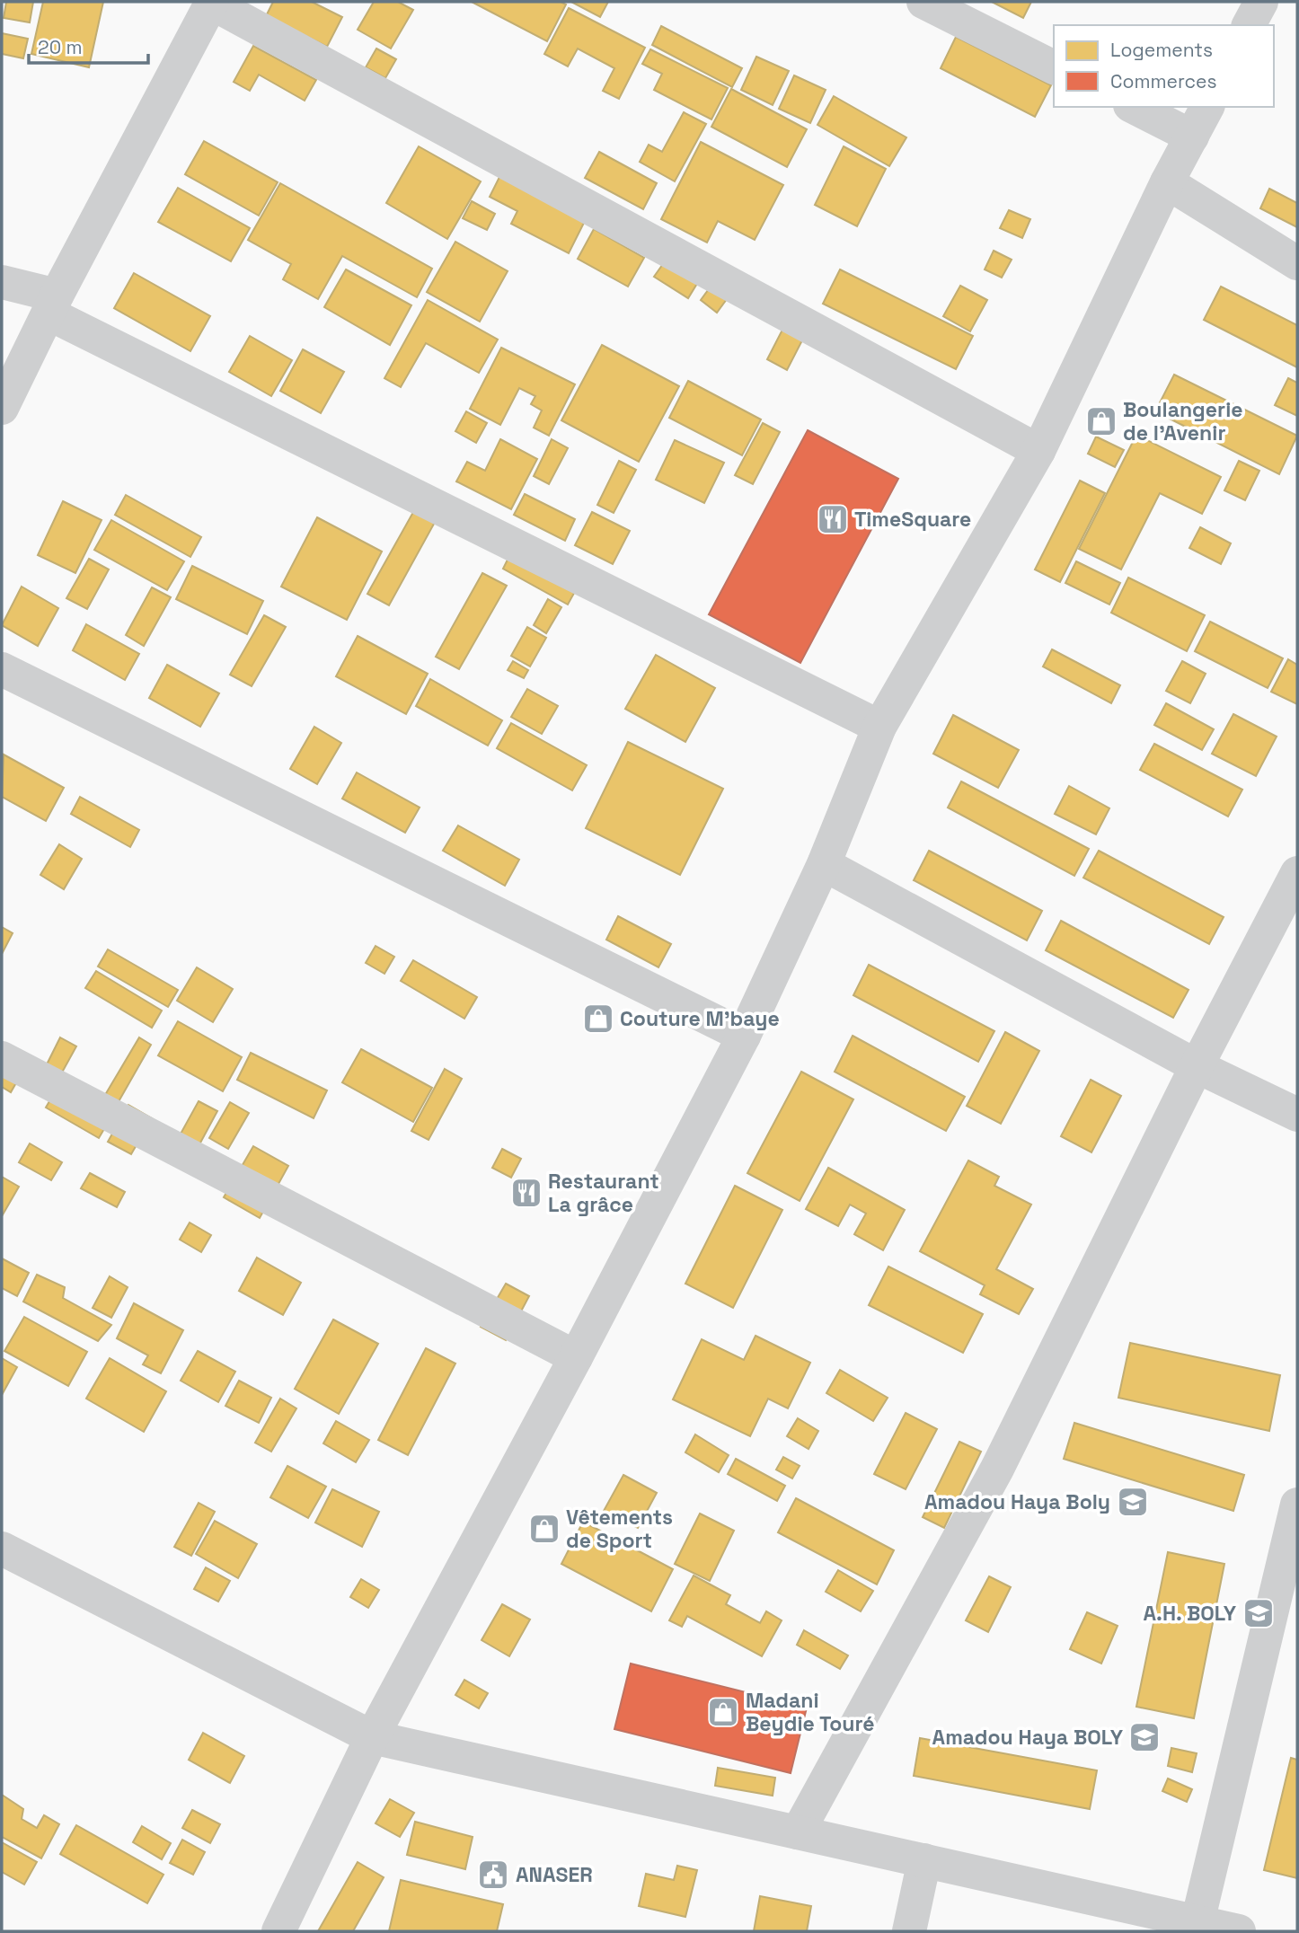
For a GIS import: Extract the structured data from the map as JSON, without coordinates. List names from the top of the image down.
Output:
{
  "places": {
    "shop": [
      "Boulangerie de l'Avenir",
      "Couture M'baye",
      "Vêtements de Sport",
      "Madani Beydie Touré"
    ],
    "restaurant": ["TimeSquare", "Restaurant La grâce"],
    "school or university": ["Amadou Haya Boly", "A.H. BOLY", "Amadou Haya BOLY"],
    "public building": ["ANASER"]
  },
  "legend": ["Logements", "Commerces"],
  "scale_bar": "20 m"
}
